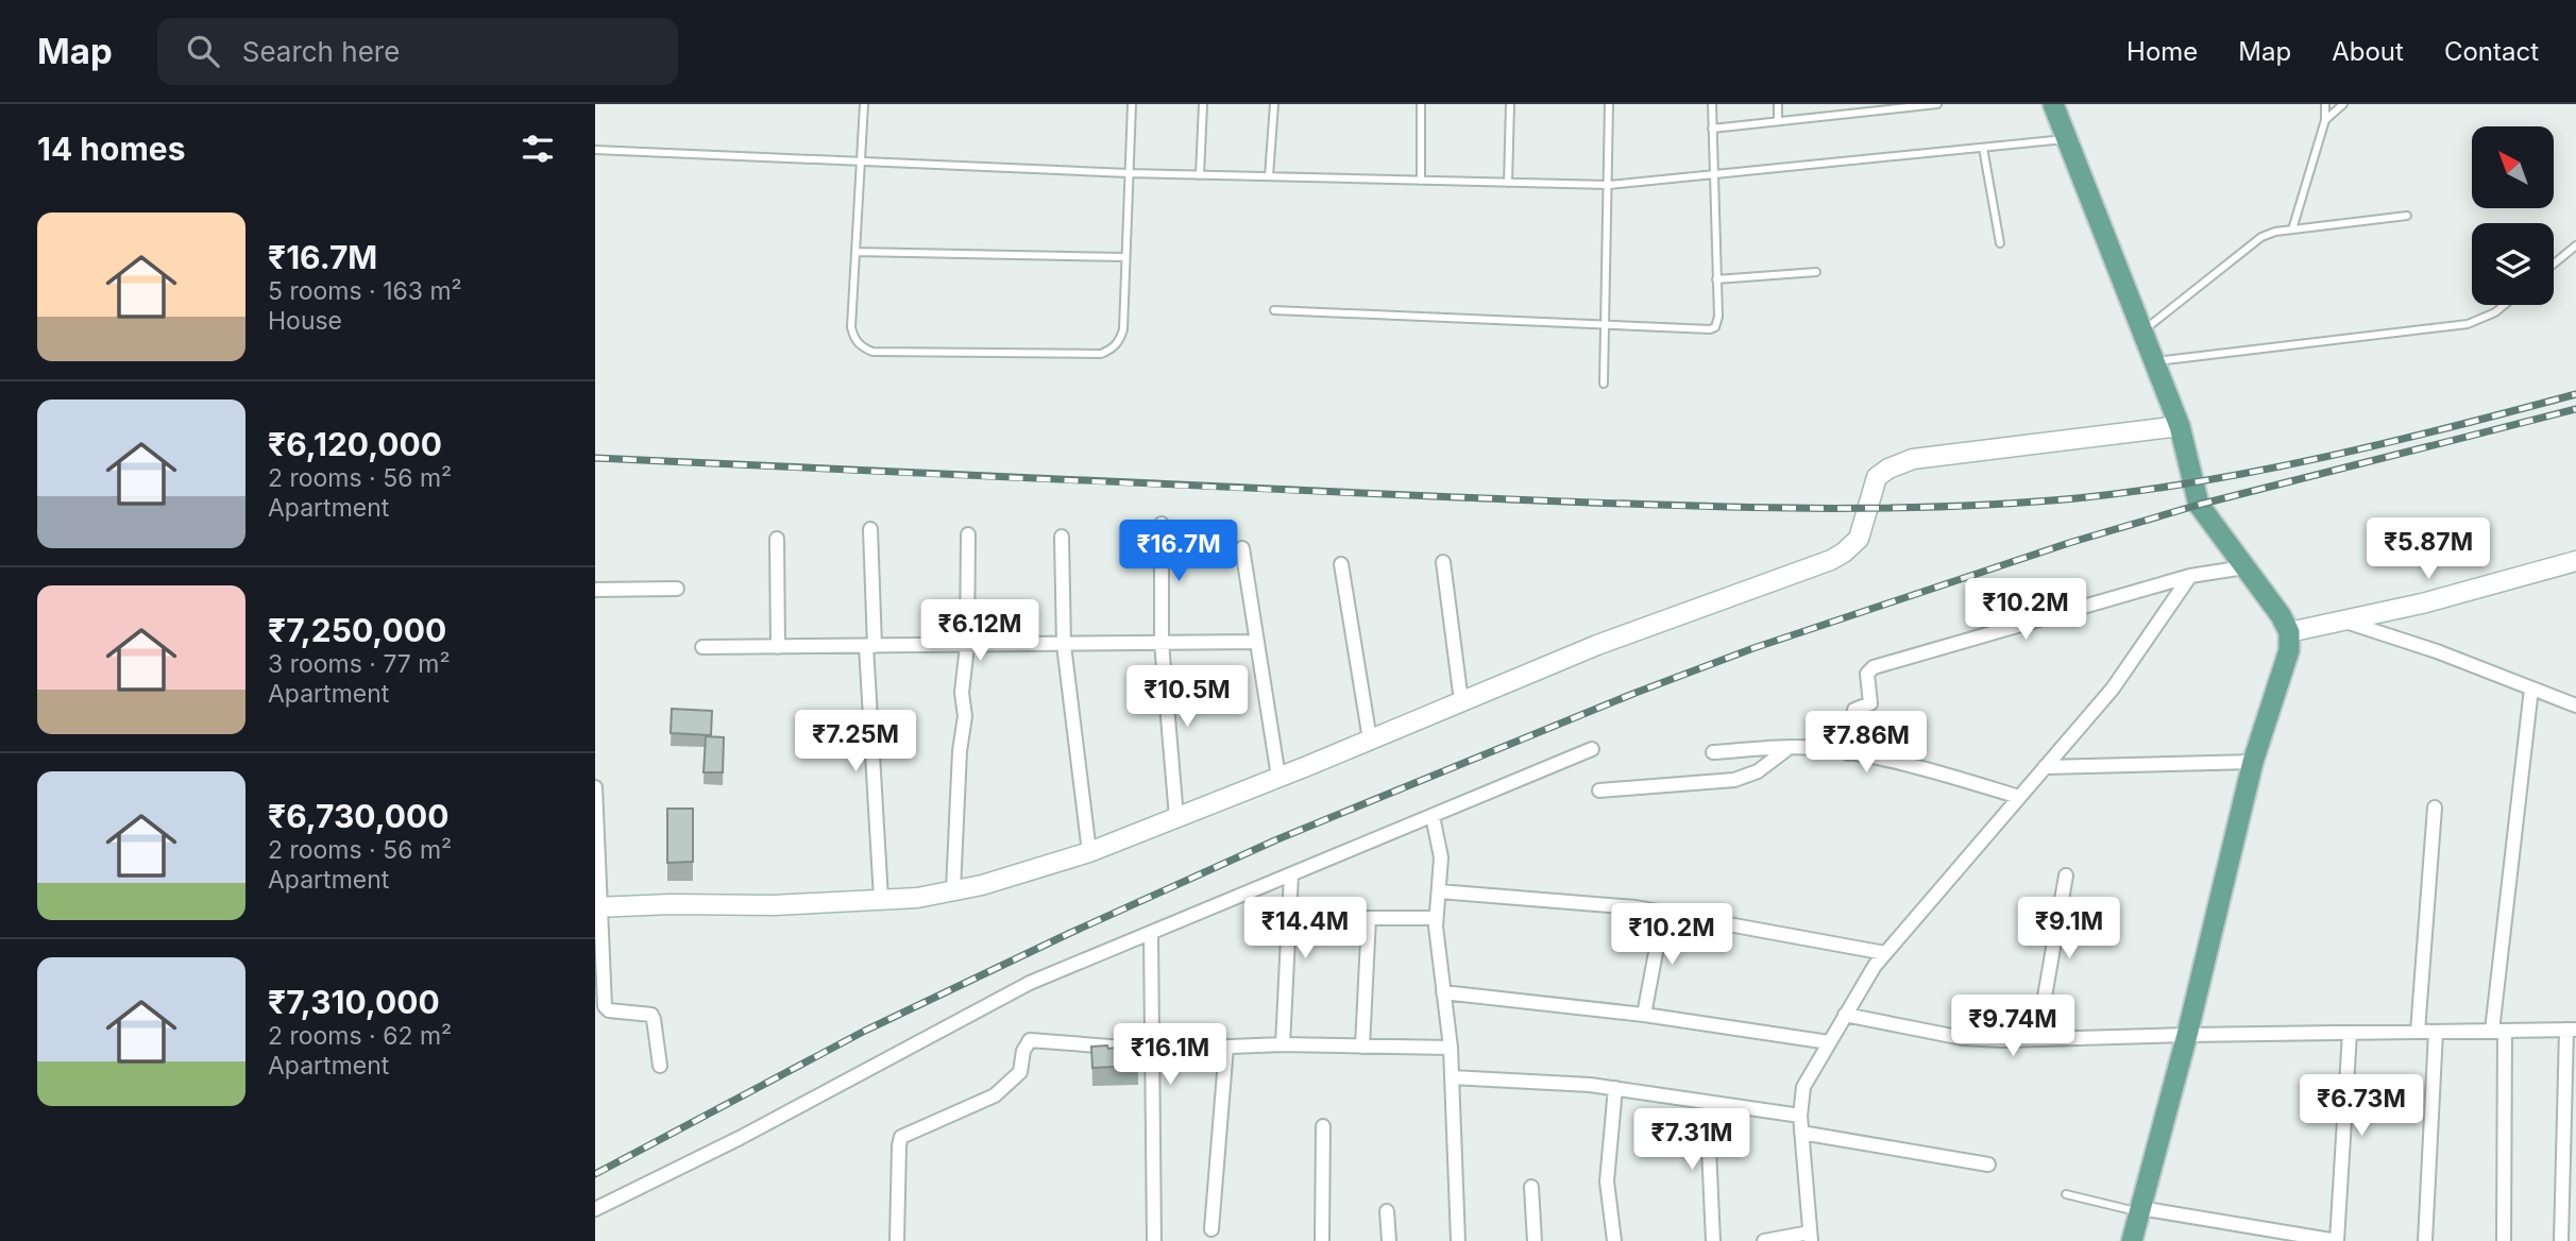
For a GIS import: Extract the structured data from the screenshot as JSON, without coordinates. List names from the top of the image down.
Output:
{
  "north": "top left",
  "page": {
    "header": "Map",
    "search": "Search here",
    "nav": [
      "Home",
      "Map",
      "About",
      "Contact"
    ],
    "heading": "14 homes",
    "list": [
      {
        "name": "₹16.7M",
        "note": "5 rooms · 163 m² · House"
      },
      {
        "name": "₹6,120,000",
        "note": "2 rooms · 56 m² · Apartment"
      },
      {
        "name": "₹7,250,000",
        "note": "3 rooms · 77 m² · Apartment"
      },
      {
        "name": "₹6,730,000",
        "note": "2 rooms · 56 m² · Apartment"
      },
      {
        "name": "₹7,310,000",
        "note": "2 rooms · 62 m² · Apartment"
      }
    ],
    "price": [
      "₹5.87M",
      "₹16.7M",
      "₹10.2M",
      "₹6.12M",
      "₹10.5M",
      "₹7.25M",
      "₹7.86M",
      "₹14.4M",
      "₹9.1M",
      "₹10.2M",
      "₹9.74M",
      "₹16.1M",
      "₹6.73M",
      "₹7.31M"
    ]
  }
}
